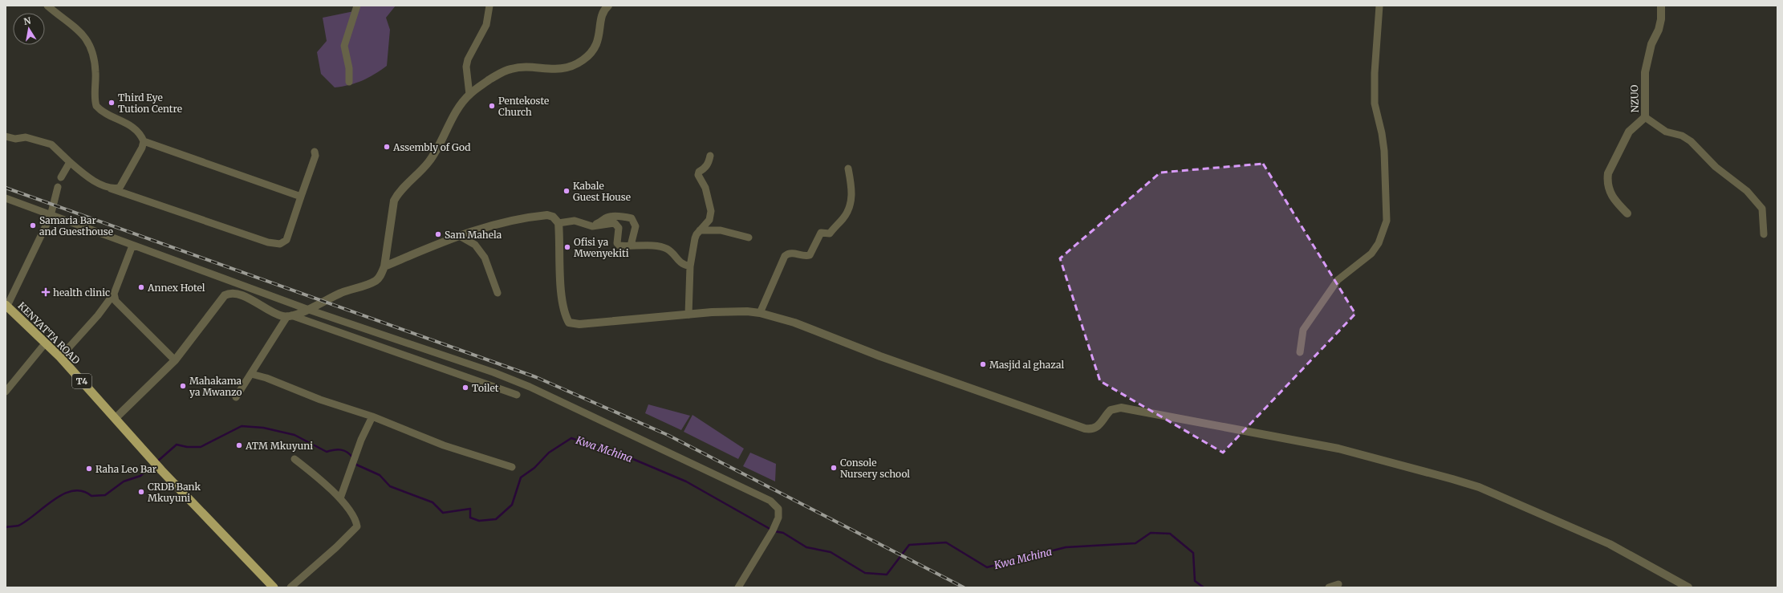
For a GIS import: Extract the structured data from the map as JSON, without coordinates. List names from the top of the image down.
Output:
{
  "streets": {
    "highway": ["KENYATTA ROAD", "T4"],
    "street": ["NZUO"]
  },
  "water": ["Kwa Mchina"],
  "places": {
    "other": [
      "Third Eye Tution Centre",
      "Pentekoste Church",
      "Assembly of God",
      "Kabale Guest House",
      "Samaria Bar and Guesthouse",
      "Sam Mahela",
      "Ofisi ya Mwenyekiti",
      "Annex Hotel",
      "Masjid al ghazal",
      "Mahakama ya Mwanzo",
      "Toilet",
      "ATM Mkuyuni",
      "Console Nursery school",
      "Raha Leo Bar",
      "CRDB Bank Mkuyuni"
    ],
    "health": ["health clinic"]
  },
  "north": "top"
}
